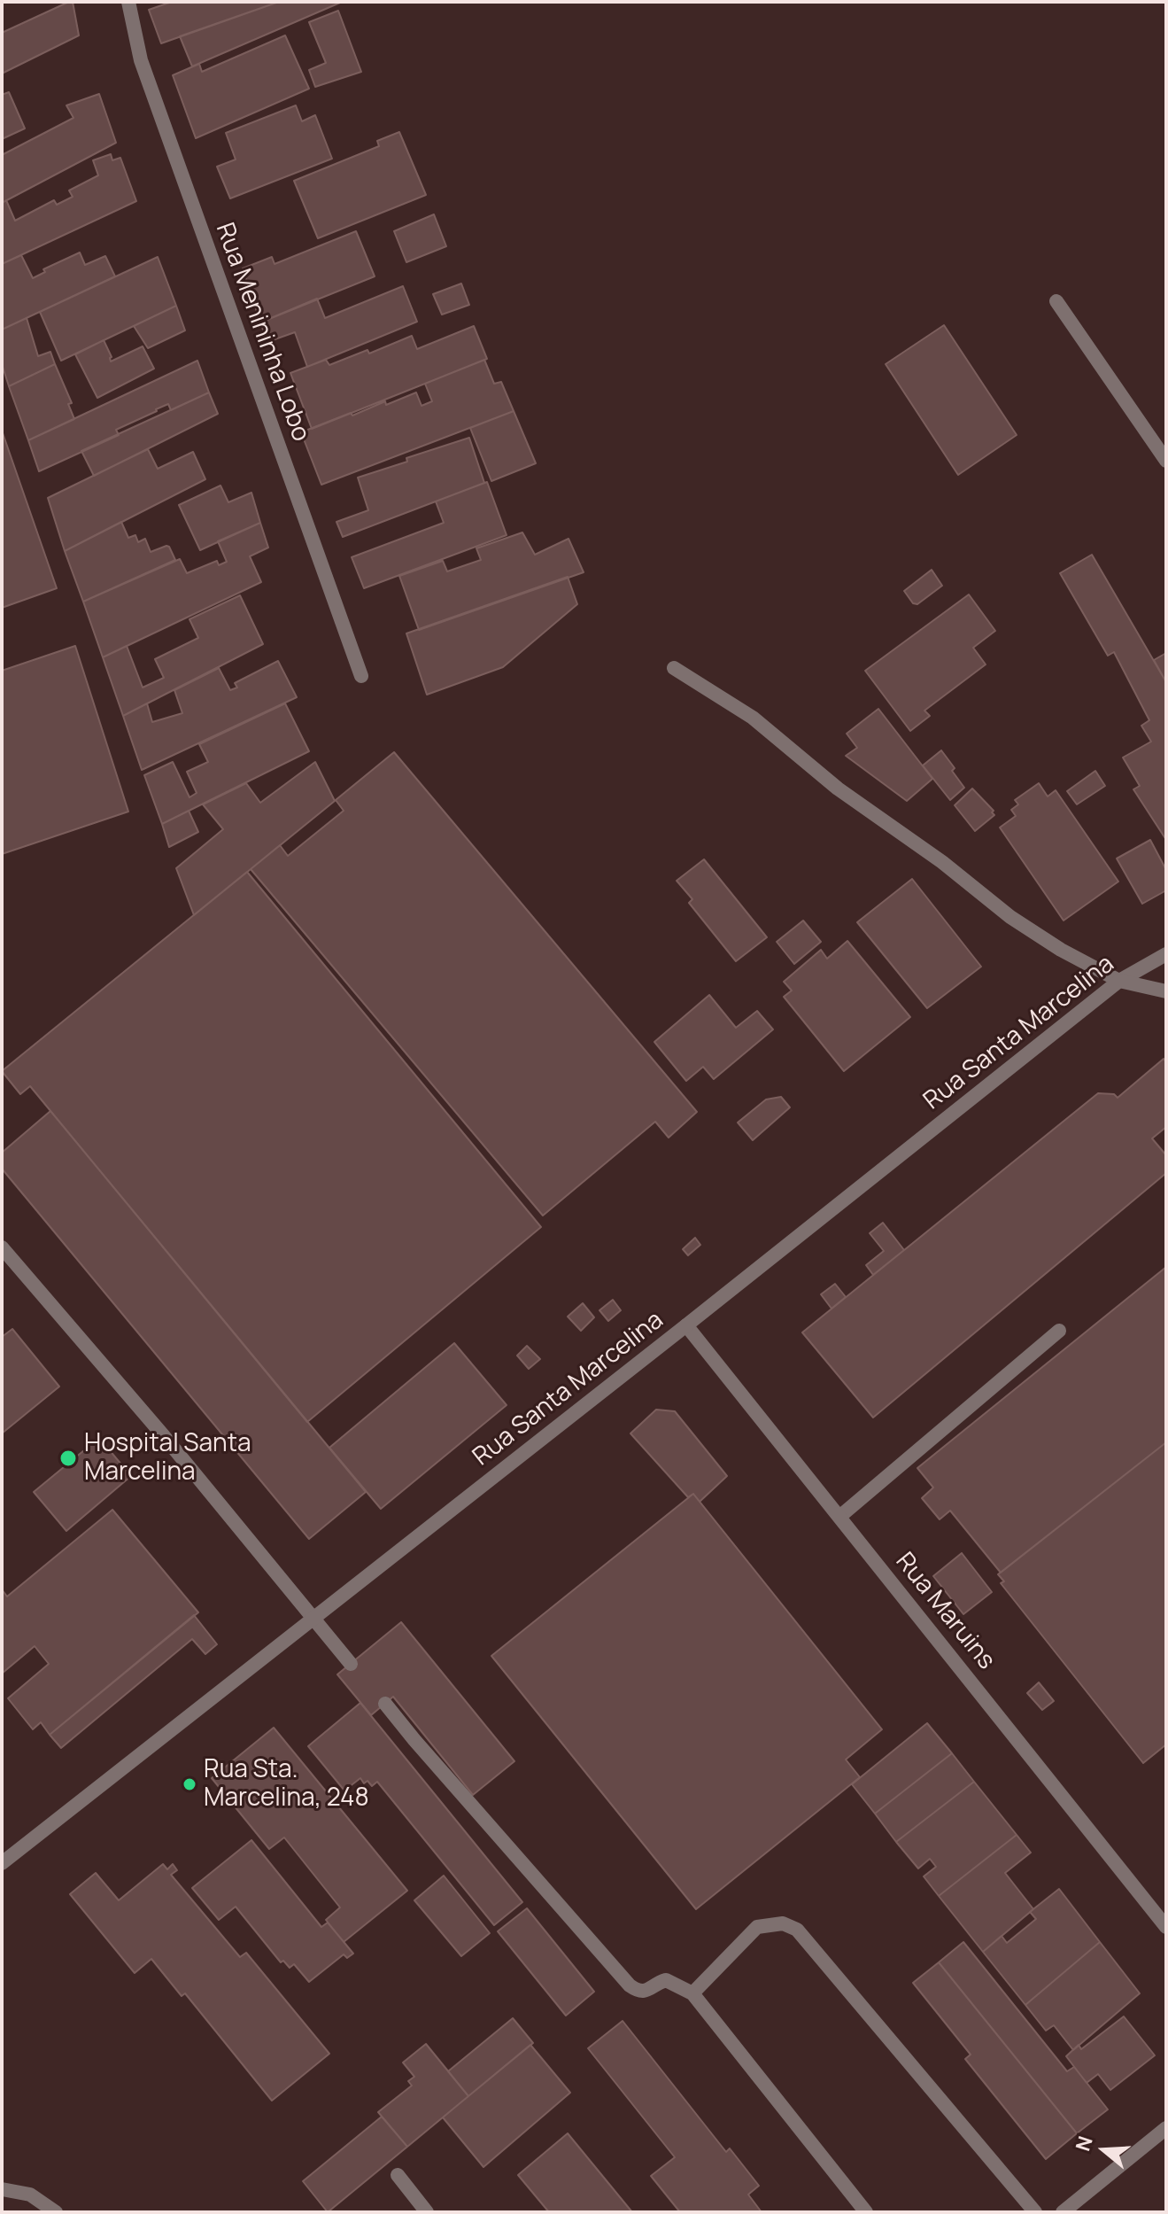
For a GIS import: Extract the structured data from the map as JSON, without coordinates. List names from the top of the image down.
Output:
{
  "streets": {
    "street": ["Rua Menininha Lobo", "Rua Santa Marcelina", "Rua Maruins"]
  },
  "crossings": [
    ["Rua Santa Marcelina", "Rua Maruins"]
  ],
  "places": ["Hospital Santa Marcelina", "Rua Sta. Marcelina, 248"],
  "north": "left"
}
